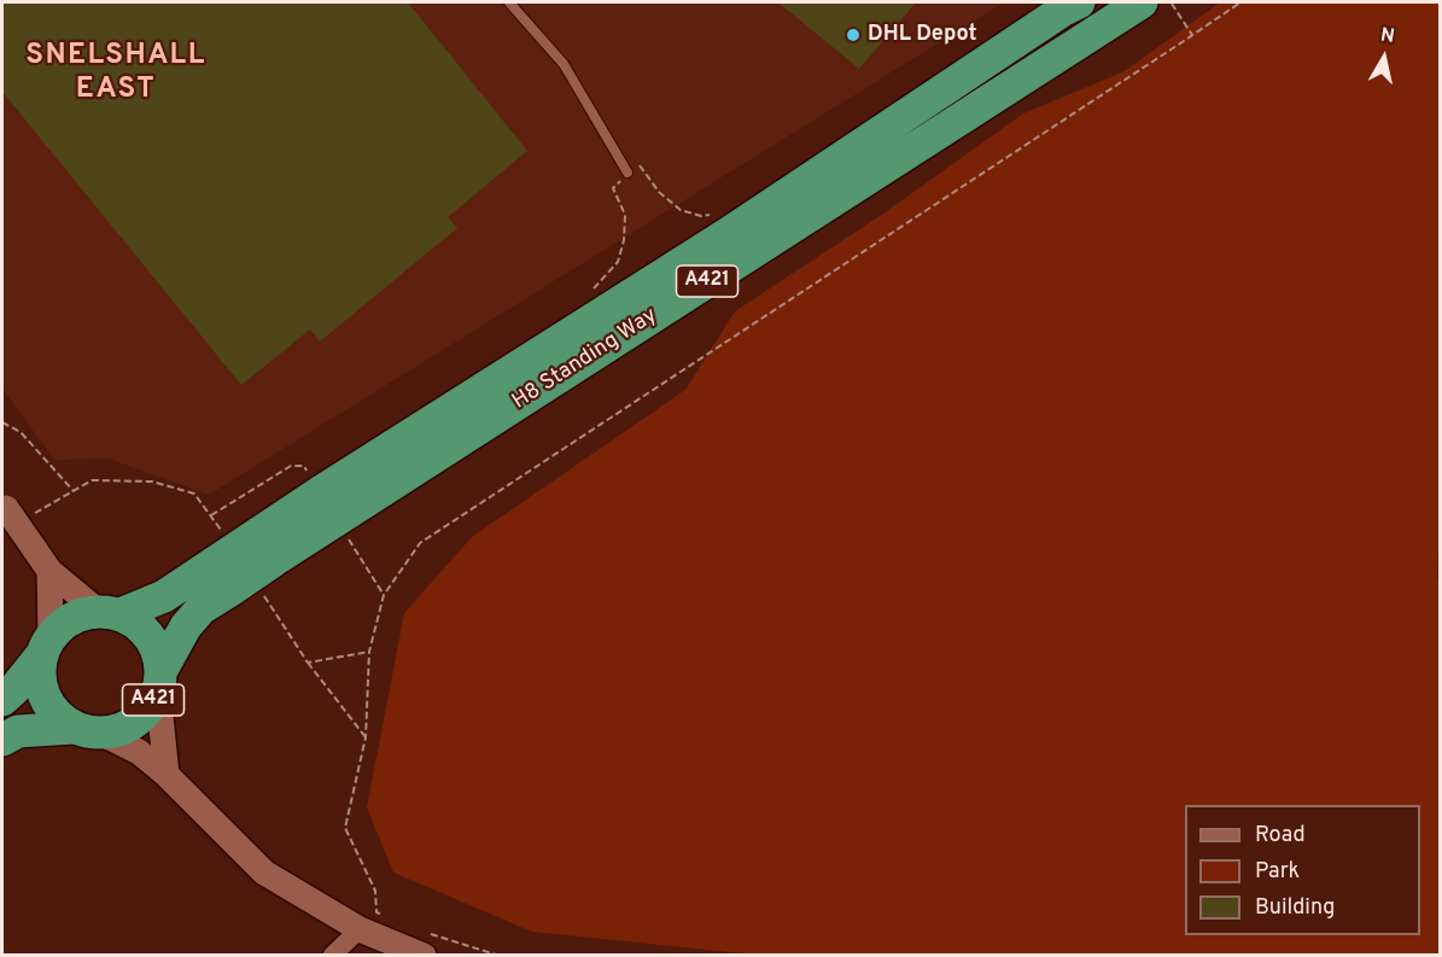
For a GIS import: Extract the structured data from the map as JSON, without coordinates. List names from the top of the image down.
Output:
{
  "streets": {
    "highway": ["A421", "H8 Standing Way"]
  },
  "crossings": [
    ["A421", "H8 Standing Way"]
  ],
  "districts": ["SNELSHALL EAST"],
  "places": ["DHL Depot"],
  "legend": ["Road", "Park", "Building"],
  "north": "top"
}
